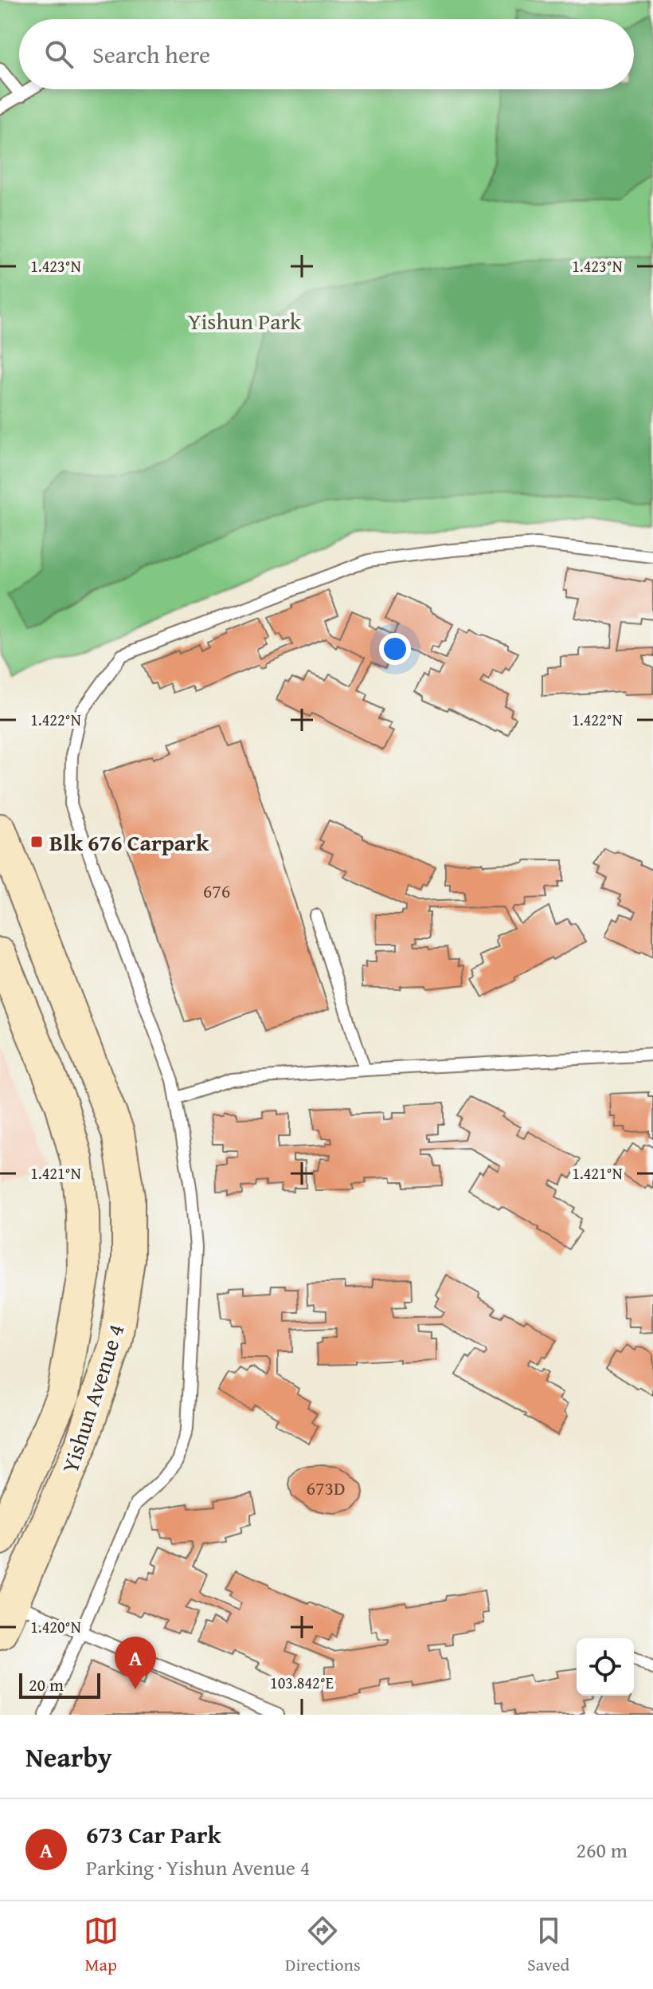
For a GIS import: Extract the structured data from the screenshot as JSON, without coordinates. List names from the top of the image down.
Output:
{
  "streets": {
    "street": ["Yishun Avenue 4"]
  },
  "parks": ["Yishun Park"],
  "places": {
    "transit": ["Blk 676 Carpark"]
  },
  "house_numbers": ["676", "673D"],
  "scale_bar": "20 m",
  "page": {
    "search": "Search here",
    "pins": "A",
    "scale": "20 m",
    "heading": "Nearby",
    "list": [
      {
        "mark": "A",
        "name": "673 Car Park",
        "note": "Parking · Yishun Avenue 4",
        "value": "260 m"
      }
    ],
    "nav": ["Map", "Directions", "Saved"]
  },
  "coordinates": [
    "1.423°N",
    "1.422°N",
    "1.421°N",
    "1.420°N",
    "103.842°E"
  ]
}
